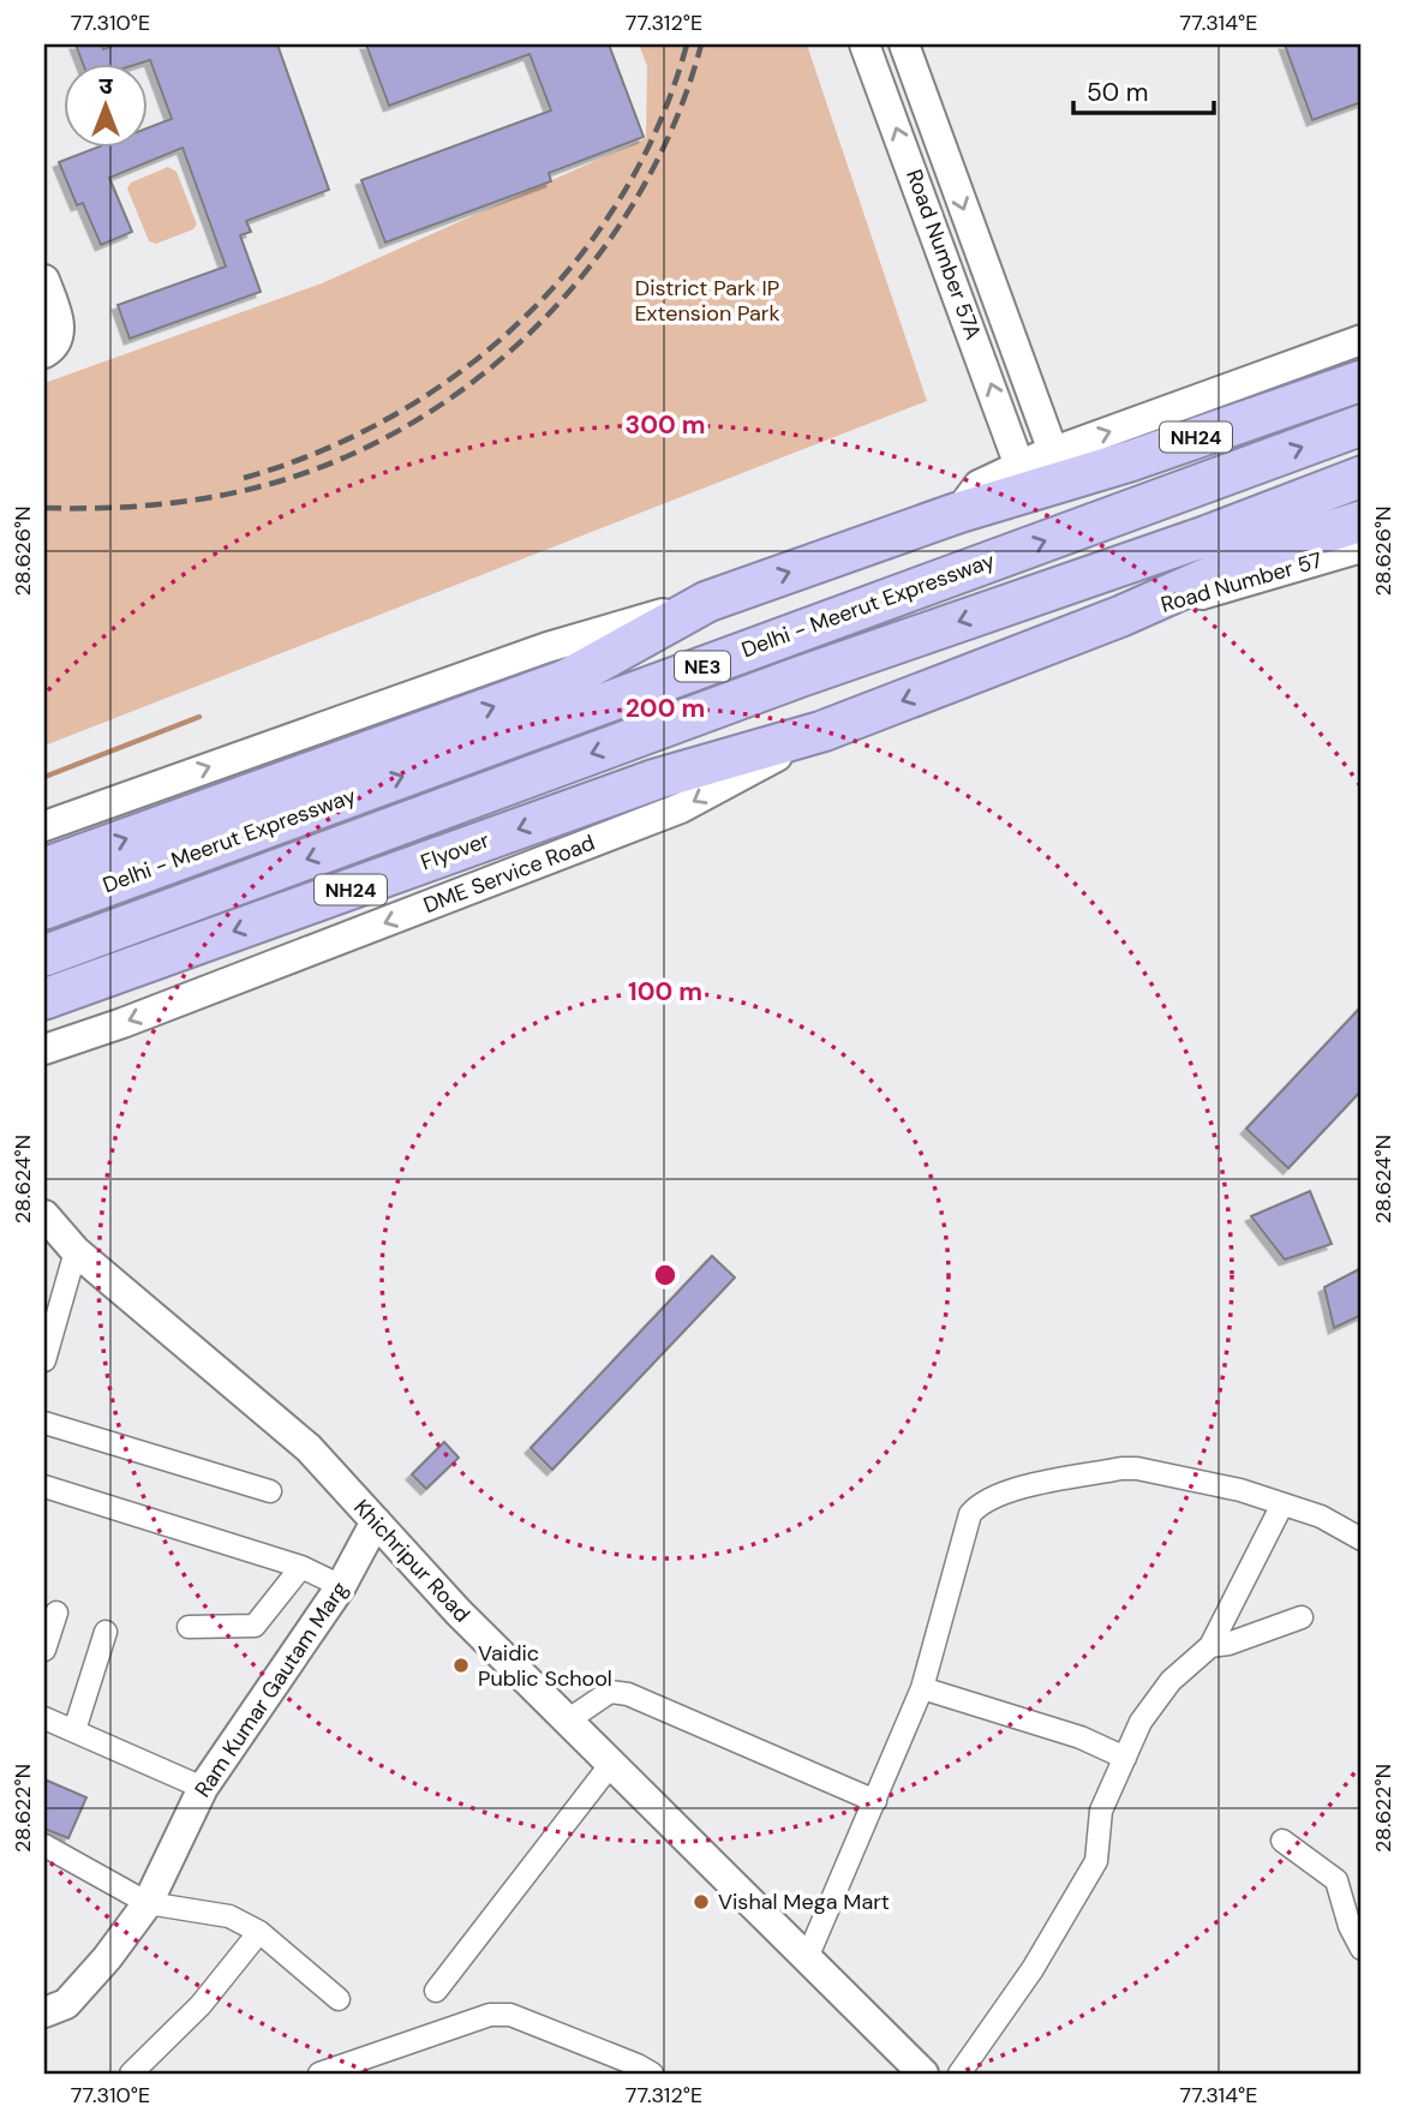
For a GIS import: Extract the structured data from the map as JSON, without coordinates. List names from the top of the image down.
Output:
{
  "streets": {
    "highway": [
      "NH24",
      "Delhi - Meerut Expressway",
      "NE3",
      "Flyover"
    ],
    "street": [
      "Road Number 57A",
      "Road Number 57",
      "DME Service Road",
      "Khichripur Road",
      "Ram Kumar Gautam Marg"
    ]
  },
  "crossings": [
    ["Road Number 57", "Flyover"],
    ["Flyover", "DME Service Road"],
    ["Khichripur Road", "Ram Kumar Gautam Marg"]
  ],
  "parks": ["District Park IP Extension Park"],
  "places": ["Vaidic Public School", "Vishal Mega Mart"],
  "scale_bar": "50 m",
  "north": "top",
  "coordinates": [
    "77.310°E",
    "77.312°E",
    "77.314°E",
    "28.626°N",
    "28.624°N",
    "28.622°N"
  ],
  "rings": ["300 m", "200 m", "100 m"]
}
